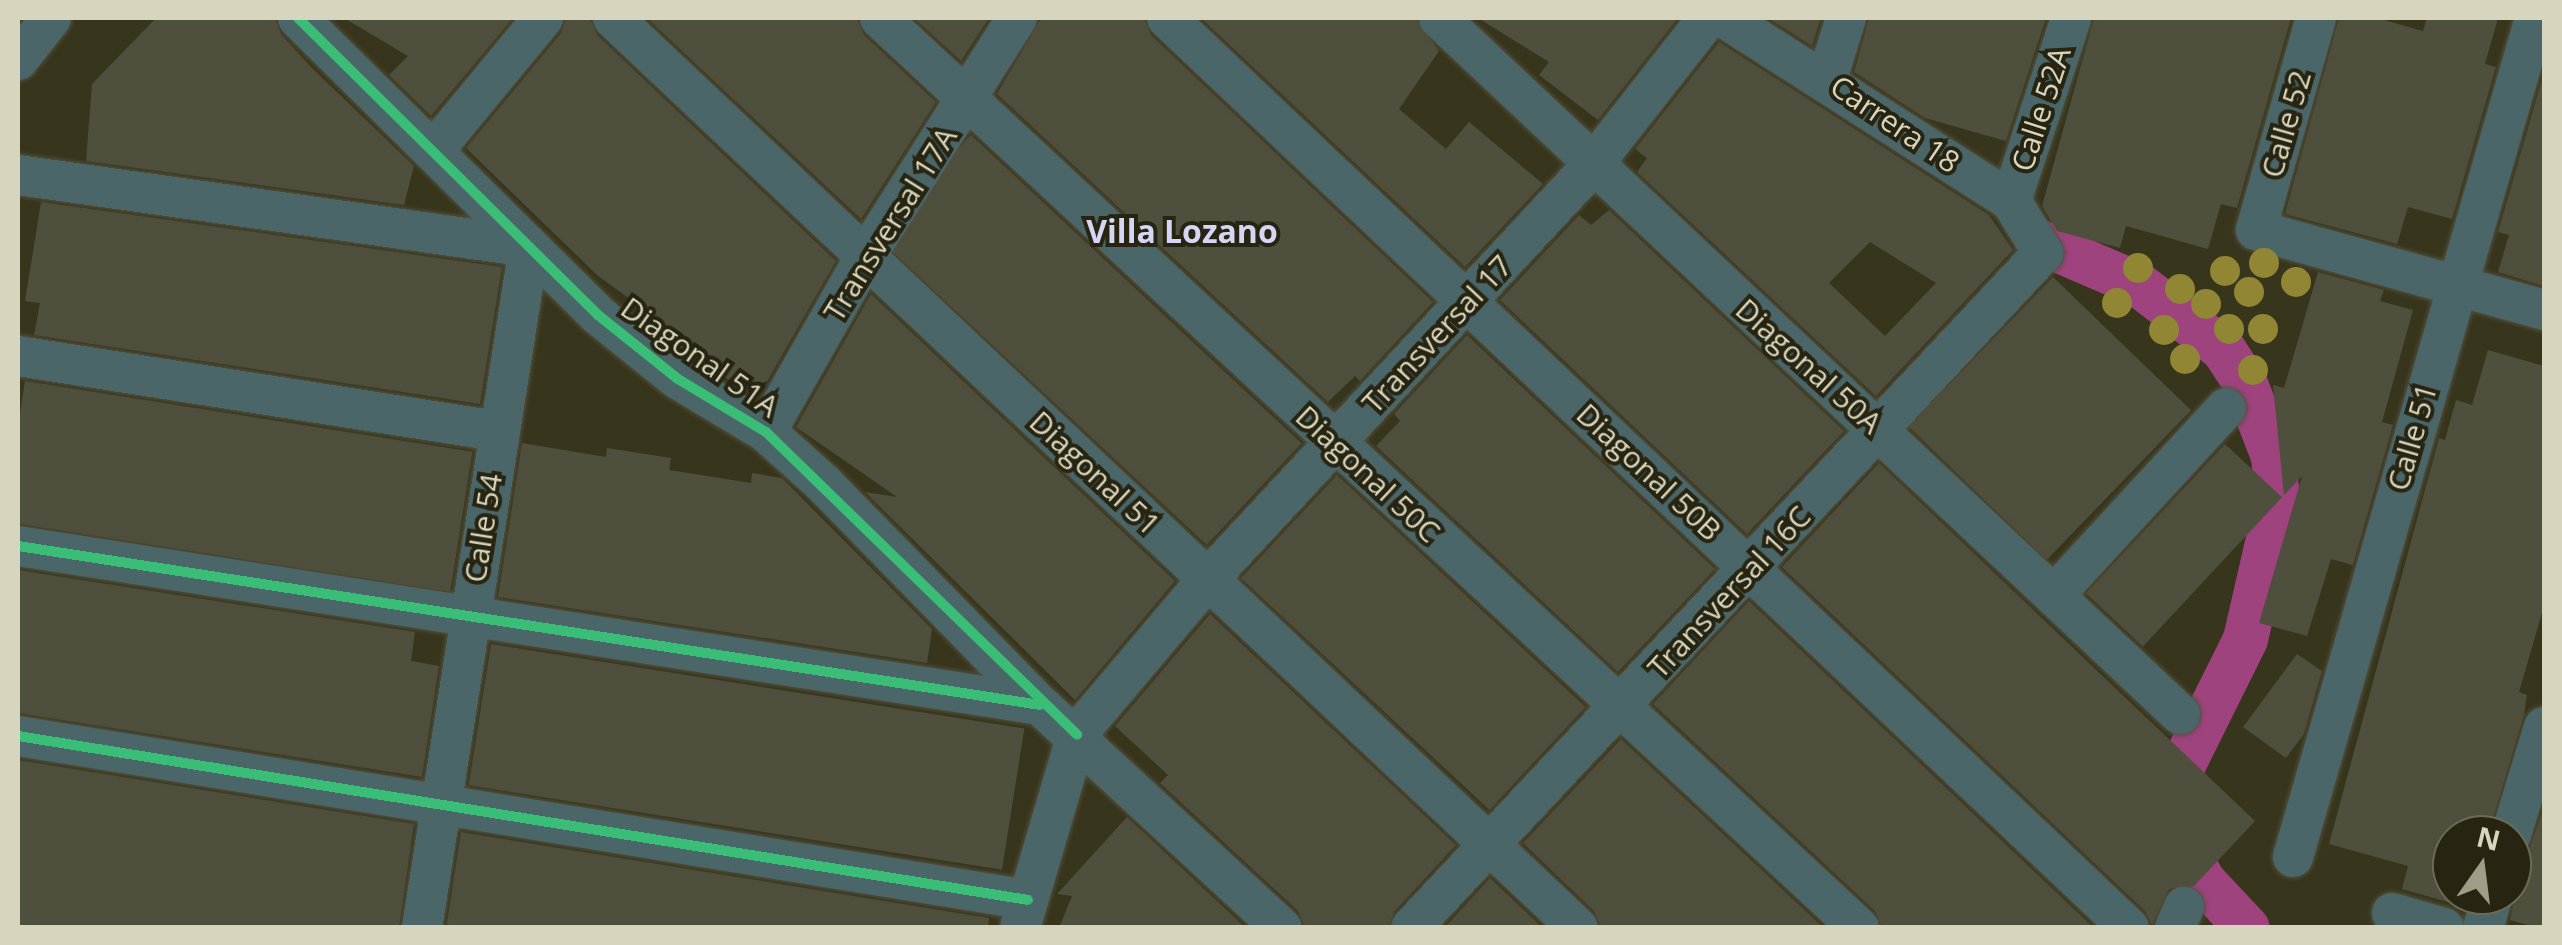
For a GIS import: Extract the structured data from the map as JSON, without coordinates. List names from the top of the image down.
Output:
{
  "streets": {
    "street": [
      "Calle 52A",
      "Carrera 18",
      "Calle 52",
      "Transversal 17A",
      "Transversal 17",
      "Diagonal 51A",
      "Diagonal 50A",
      "Calle 51",
      "Diagonal 50B",
      "Diagonal 51",
      "Diagonal 50C",
      "Calle 54",
      "Transversal 16C"
    ]
  },
  "crossings": [
    ["Calle 52A", "Carrera 18"],
    ["Carrera 18", "Transversal 16C"],
    ["Calle 52", "Calle 51"],
    ["Transversal 17A", "Diagonal 51A"],
    ["Transversal 17A", "Diagonal 51"],
    ["Transversal 17A", "Diagonal 50C"],
    ["Transversal 17", "Diagonal 51A"],
    ["Transversal 17", "Diagonal 50A"],
    ["Transversal 17", "Diagonal 50B"],
    ["Transversal 17", "Diagonal 51"],
    ["Transversal 17", "Diagonal 50C"],
    ["Diagonal 51A", "Calle 54"],
    ["Diagonal 50A", "Transversal 16C"],
    ["Diagonal 50B", "Transversal 16C"],
    ["Diagonal 51", "Transversal 16C"],
    ["Diagonal 50C", "Transversal 16C"]
  ],
  "districts": ["Villa Lozano"],
  "north": "top"
}
